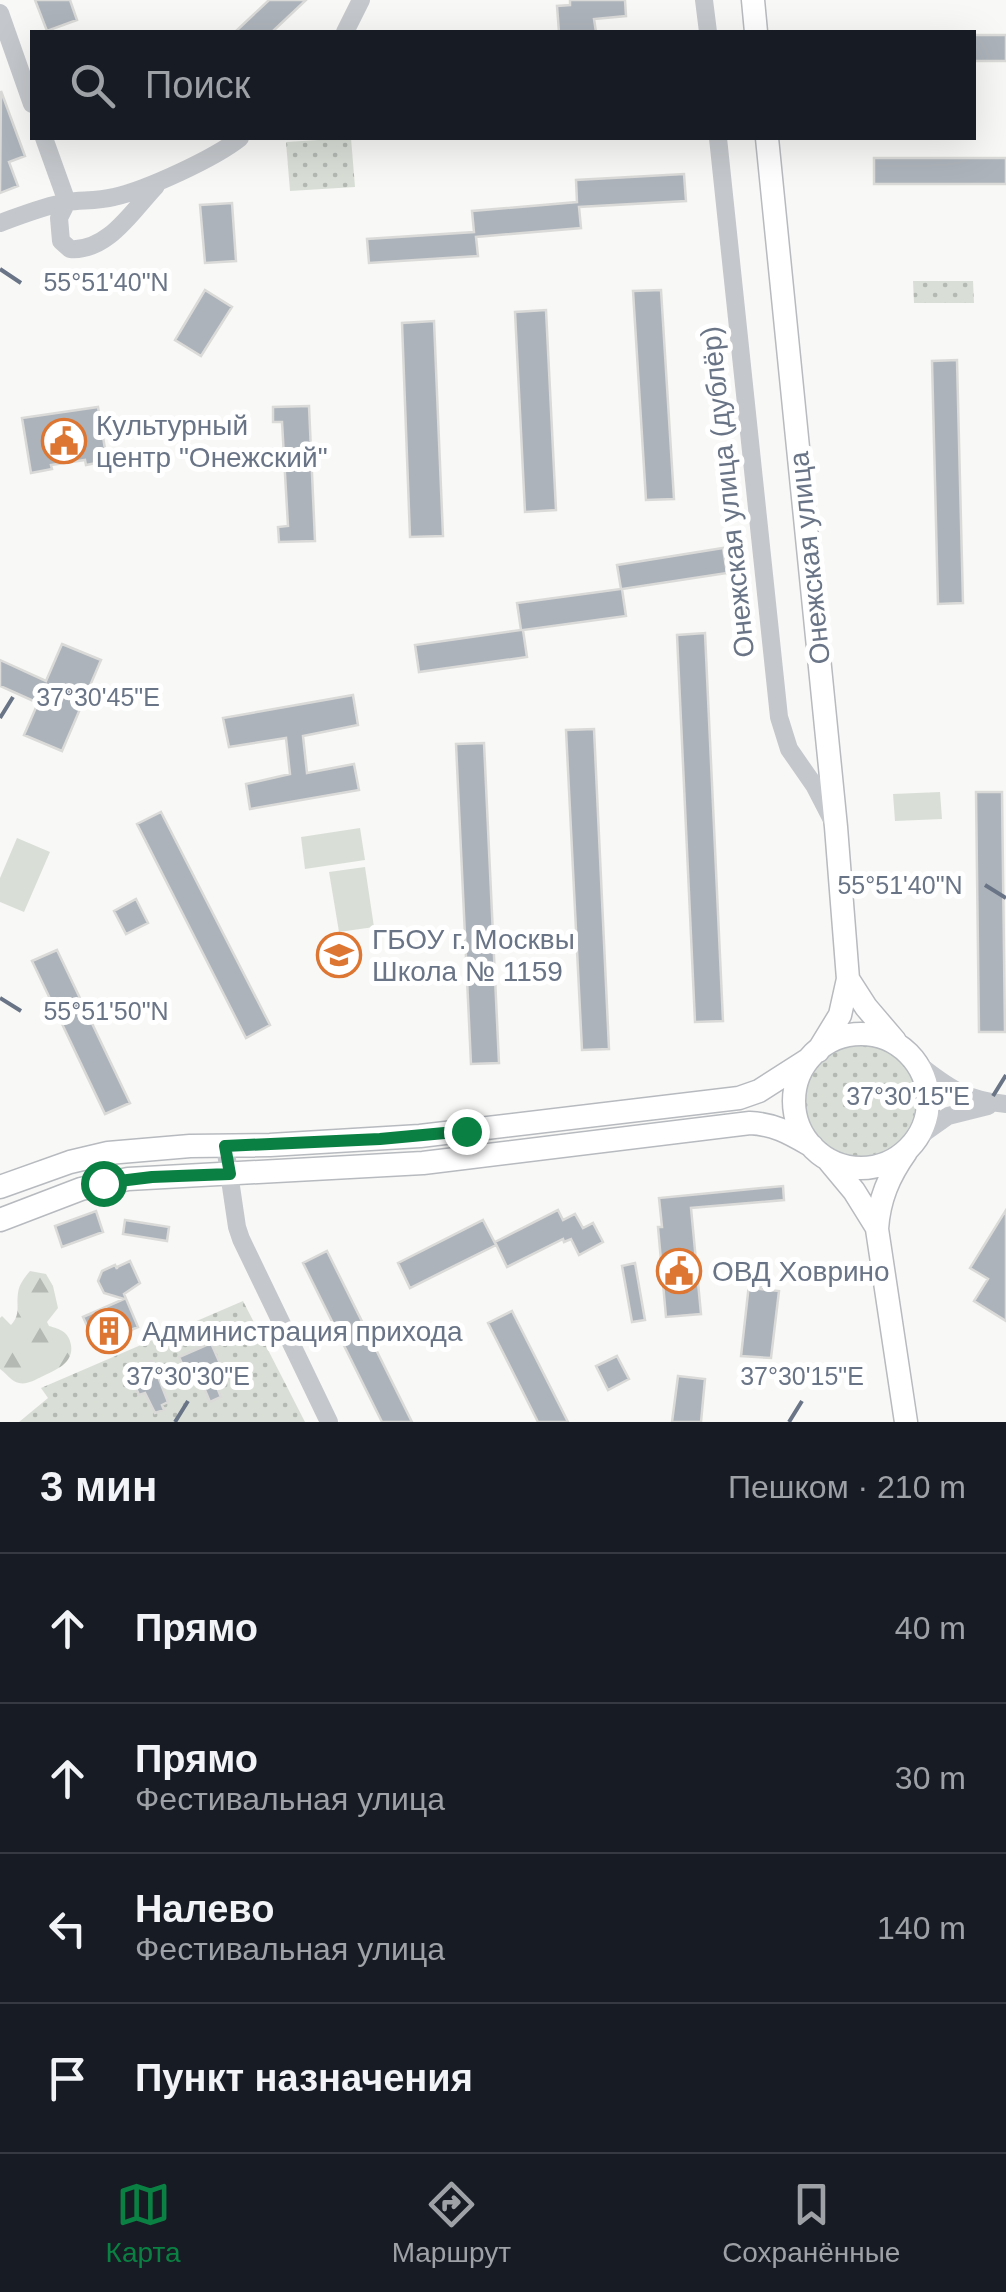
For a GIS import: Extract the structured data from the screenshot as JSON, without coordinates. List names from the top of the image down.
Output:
{
  "streets": {
    "main road": ["Онежская улица"],
    "street": ["Онежская улица (дублёр)"]
  },
  "crossings": [
    ["Онежская улица (дублёр)", "Онежская улица"]
  ],
  "places": {
    "public building": ["Культурный центр \"Онежский\"", "ОВД Ховрино"],
    "school or university": ["ГБОУ г. Москвы Школа № 1159"],
    "building": ["Администрация прихода"]
  },
  "page": {
    "search": "Поиск",
    "heading": ["3 мин", "Пешком · 210 m"],
    "list": [
      ["Прямо", "40 m"],
      ["Прямо", "Фестивальная улица", "30 m"],
      ["Налево", "Фестивальная улица", "140 m"],
      "Пункт назначения"
    ],
    "nav": ["Карта", "Маршрут", "Сохранённые"]
  },
  "coordinates": [
    "55°51'40\"N",
    "37°30'45\"E",
    "55°51'50\"N",
    "37°30'15\"E",
    "37°30'30\"E"
  ]
}
